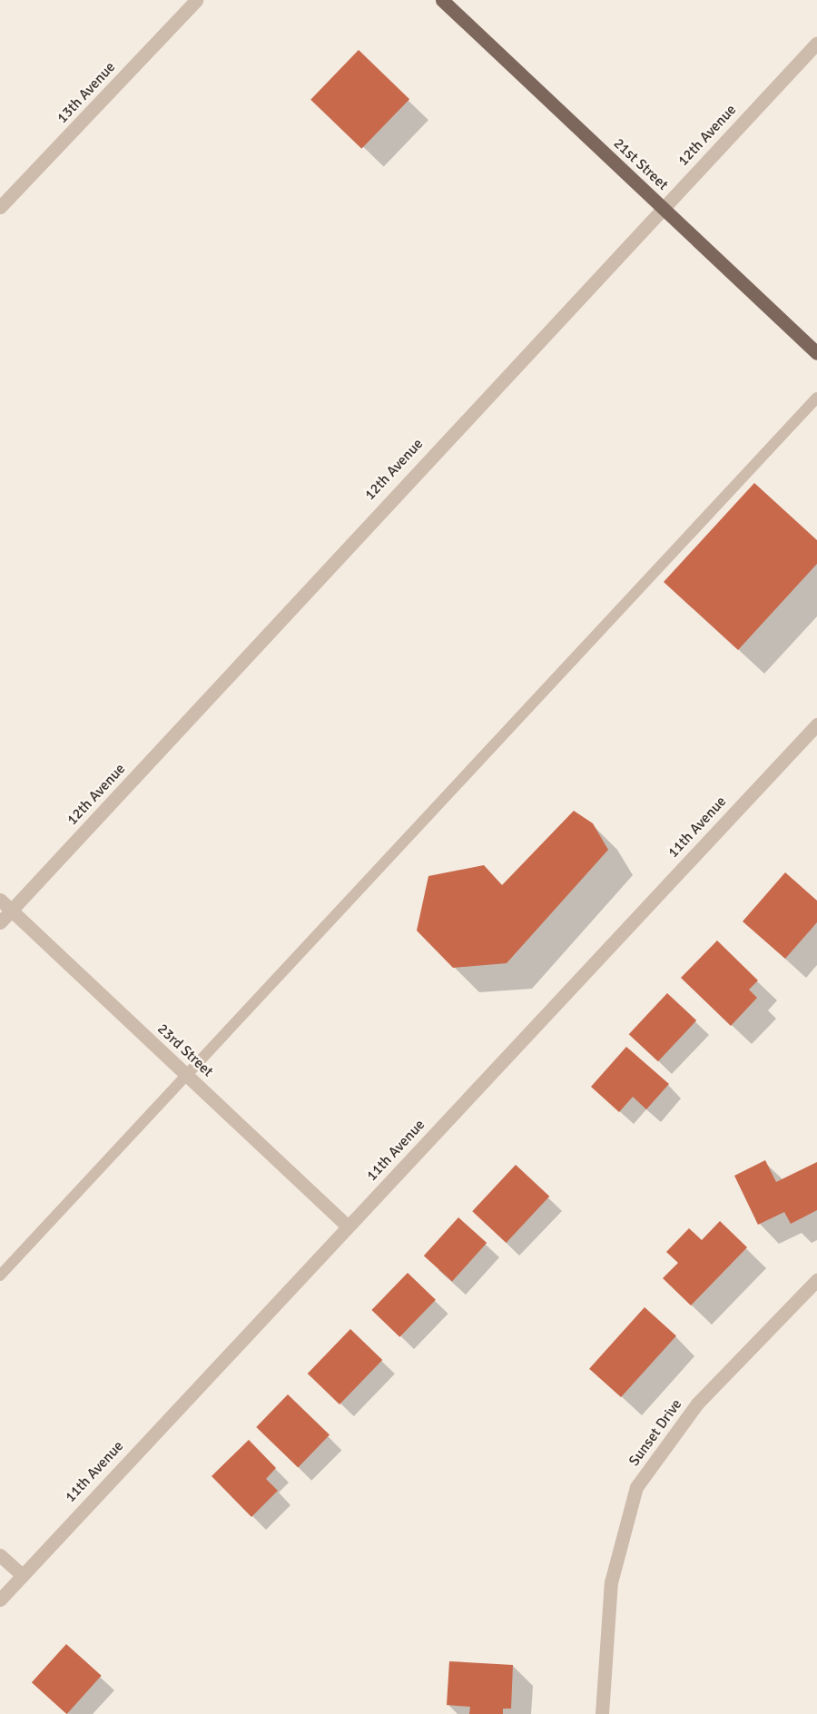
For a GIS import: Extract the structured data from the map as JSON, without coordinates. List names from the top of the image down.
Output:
{
  "streets": {
    "main road": ["21st Street"],
    "street": [
      "13th Avenue",
      "12th Avenue",
      "11th Avenue",
      "23rd Street",
      "Sunset Drive"
    ]
  },
  "crossings": [
    ["12th Avenue", "21st Street"],
    ["12th Avenue", "23rd Street"],
    ["11th Avenue", "23rd Street"]
  ]
}
